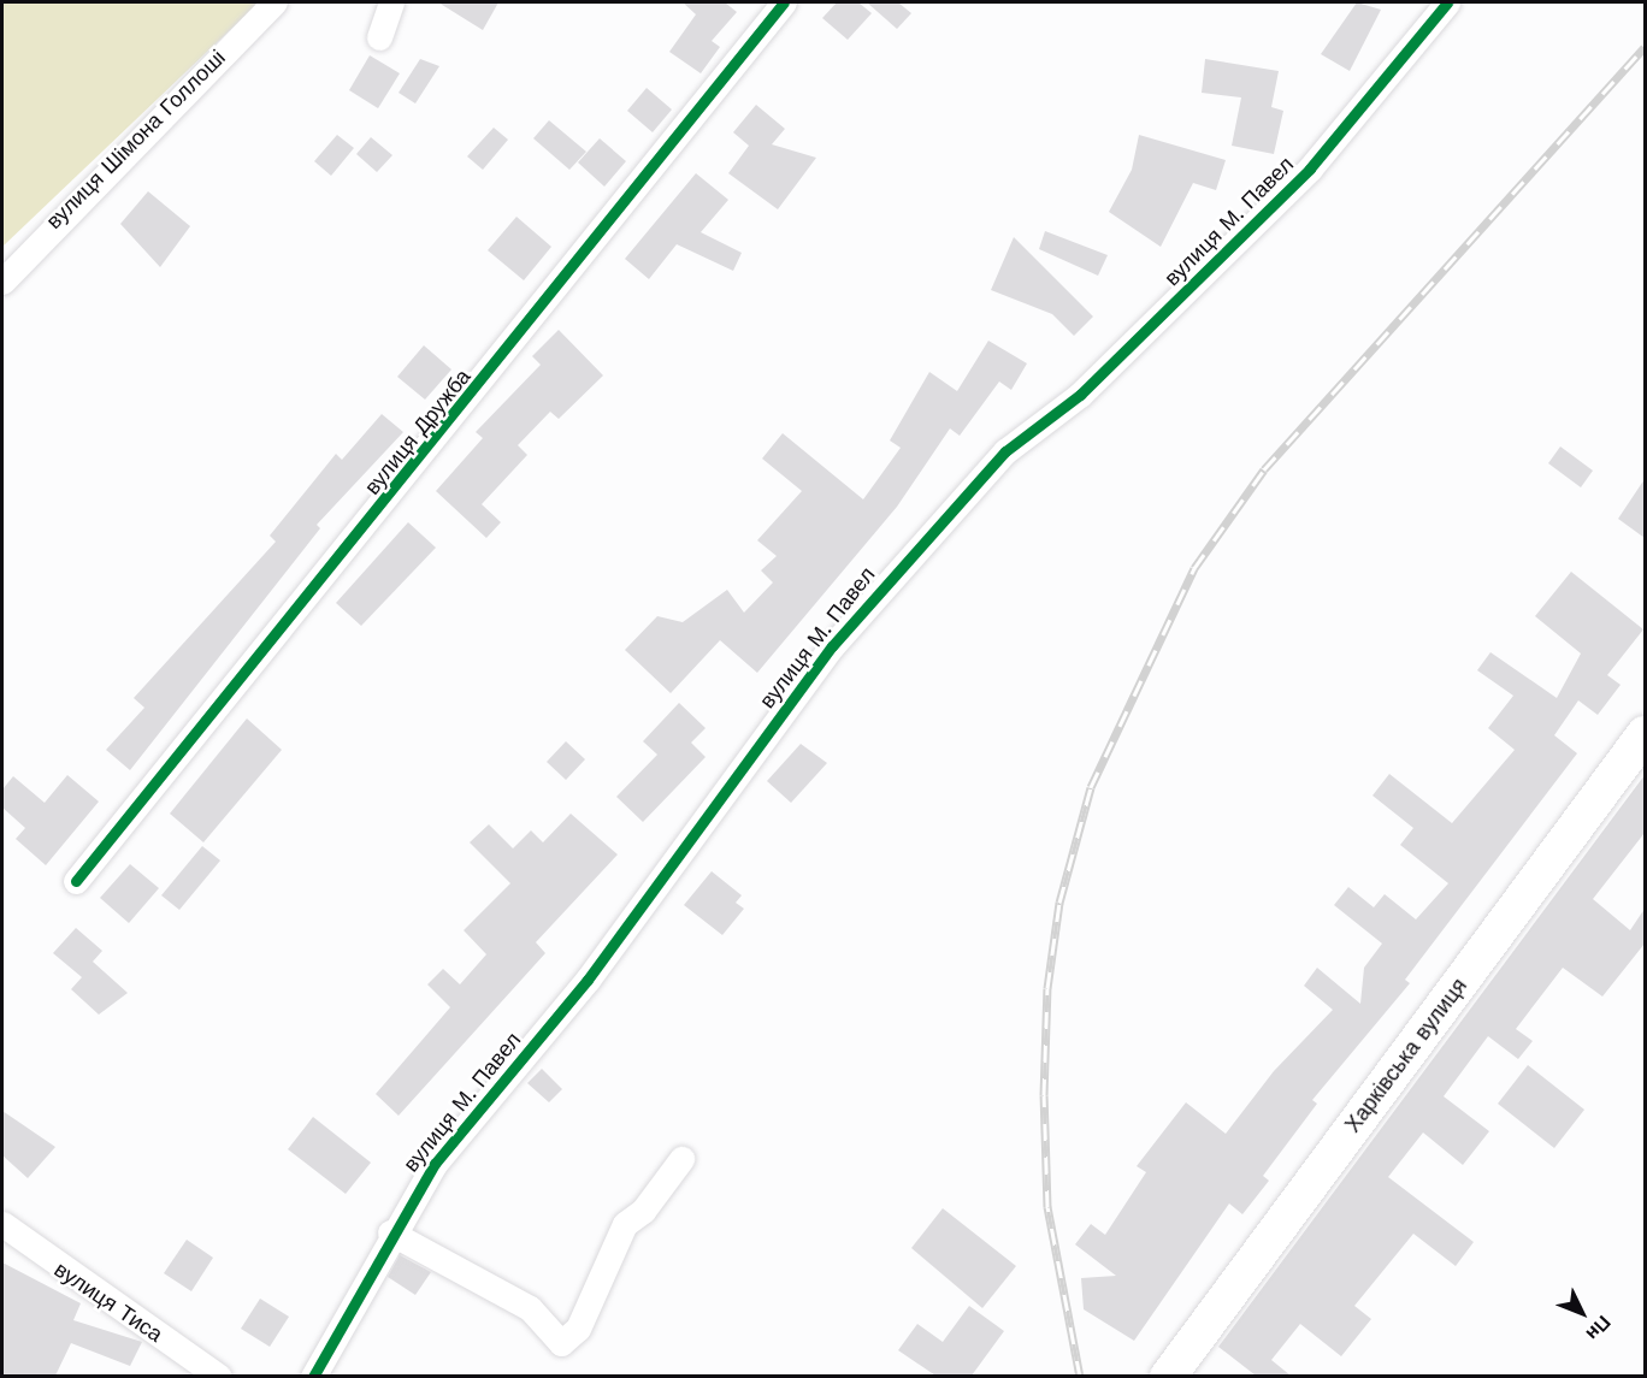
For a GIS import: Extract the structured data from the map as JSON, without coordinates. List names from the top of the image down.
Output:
{
  "streets": {
    "street": [
      "вулиця Шімона Голлоші",
      "вулиця М. Павел",
      "вулиця Дружба",
      "Харківська вулиця",
      "вулиця Тиса"
    ]
  },
  "north": "bottom right"
}
